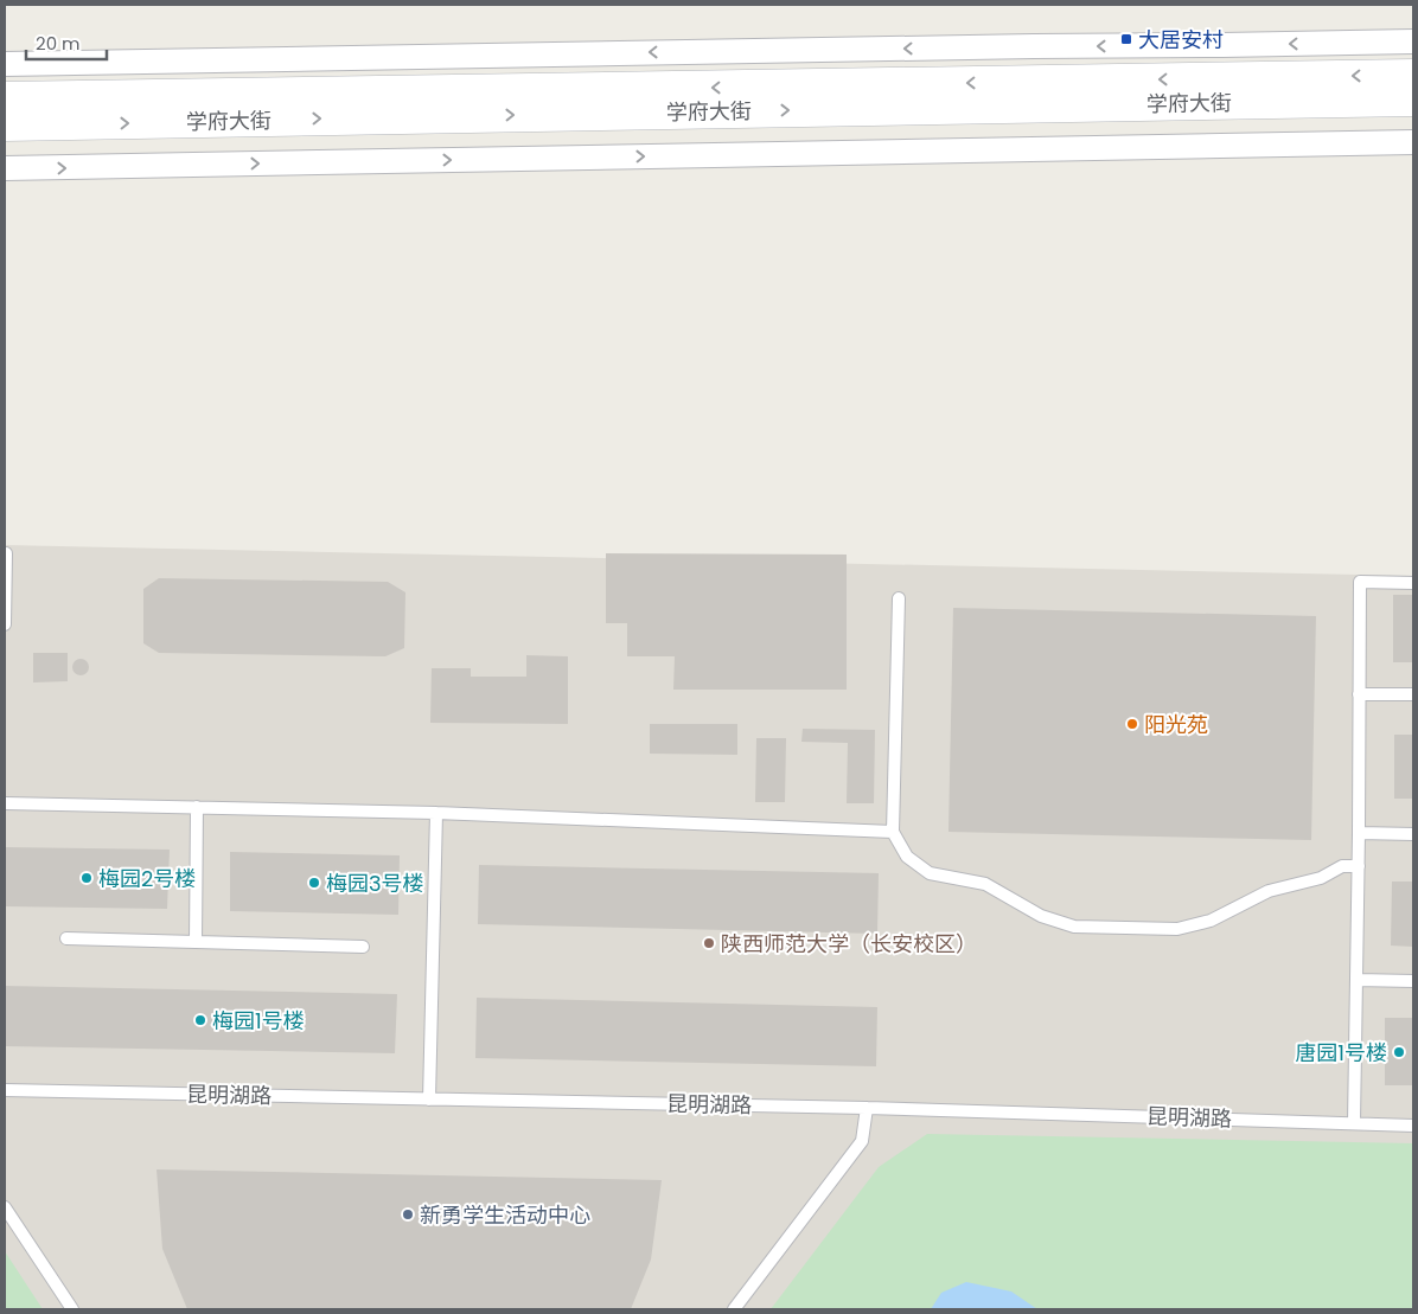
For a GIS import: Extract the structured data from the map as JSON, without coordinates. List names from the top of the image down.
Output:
{
  "streets": {
    "main road": ["学府大街"],
    "lane": ["昆明湖路"]
  },
  "places": {
    "transit": ["大居安村"],
    "other": [
      "阳光苑",
      "梅园2号楼",
      "梅园3号楼",
      "陕西师范大学（长安校区）",
      "梅园1号楼",
      "唐园1号楼",
      "新勇学生活动中心"
    ]
  },
  "scale_bar": "20 m"
}
